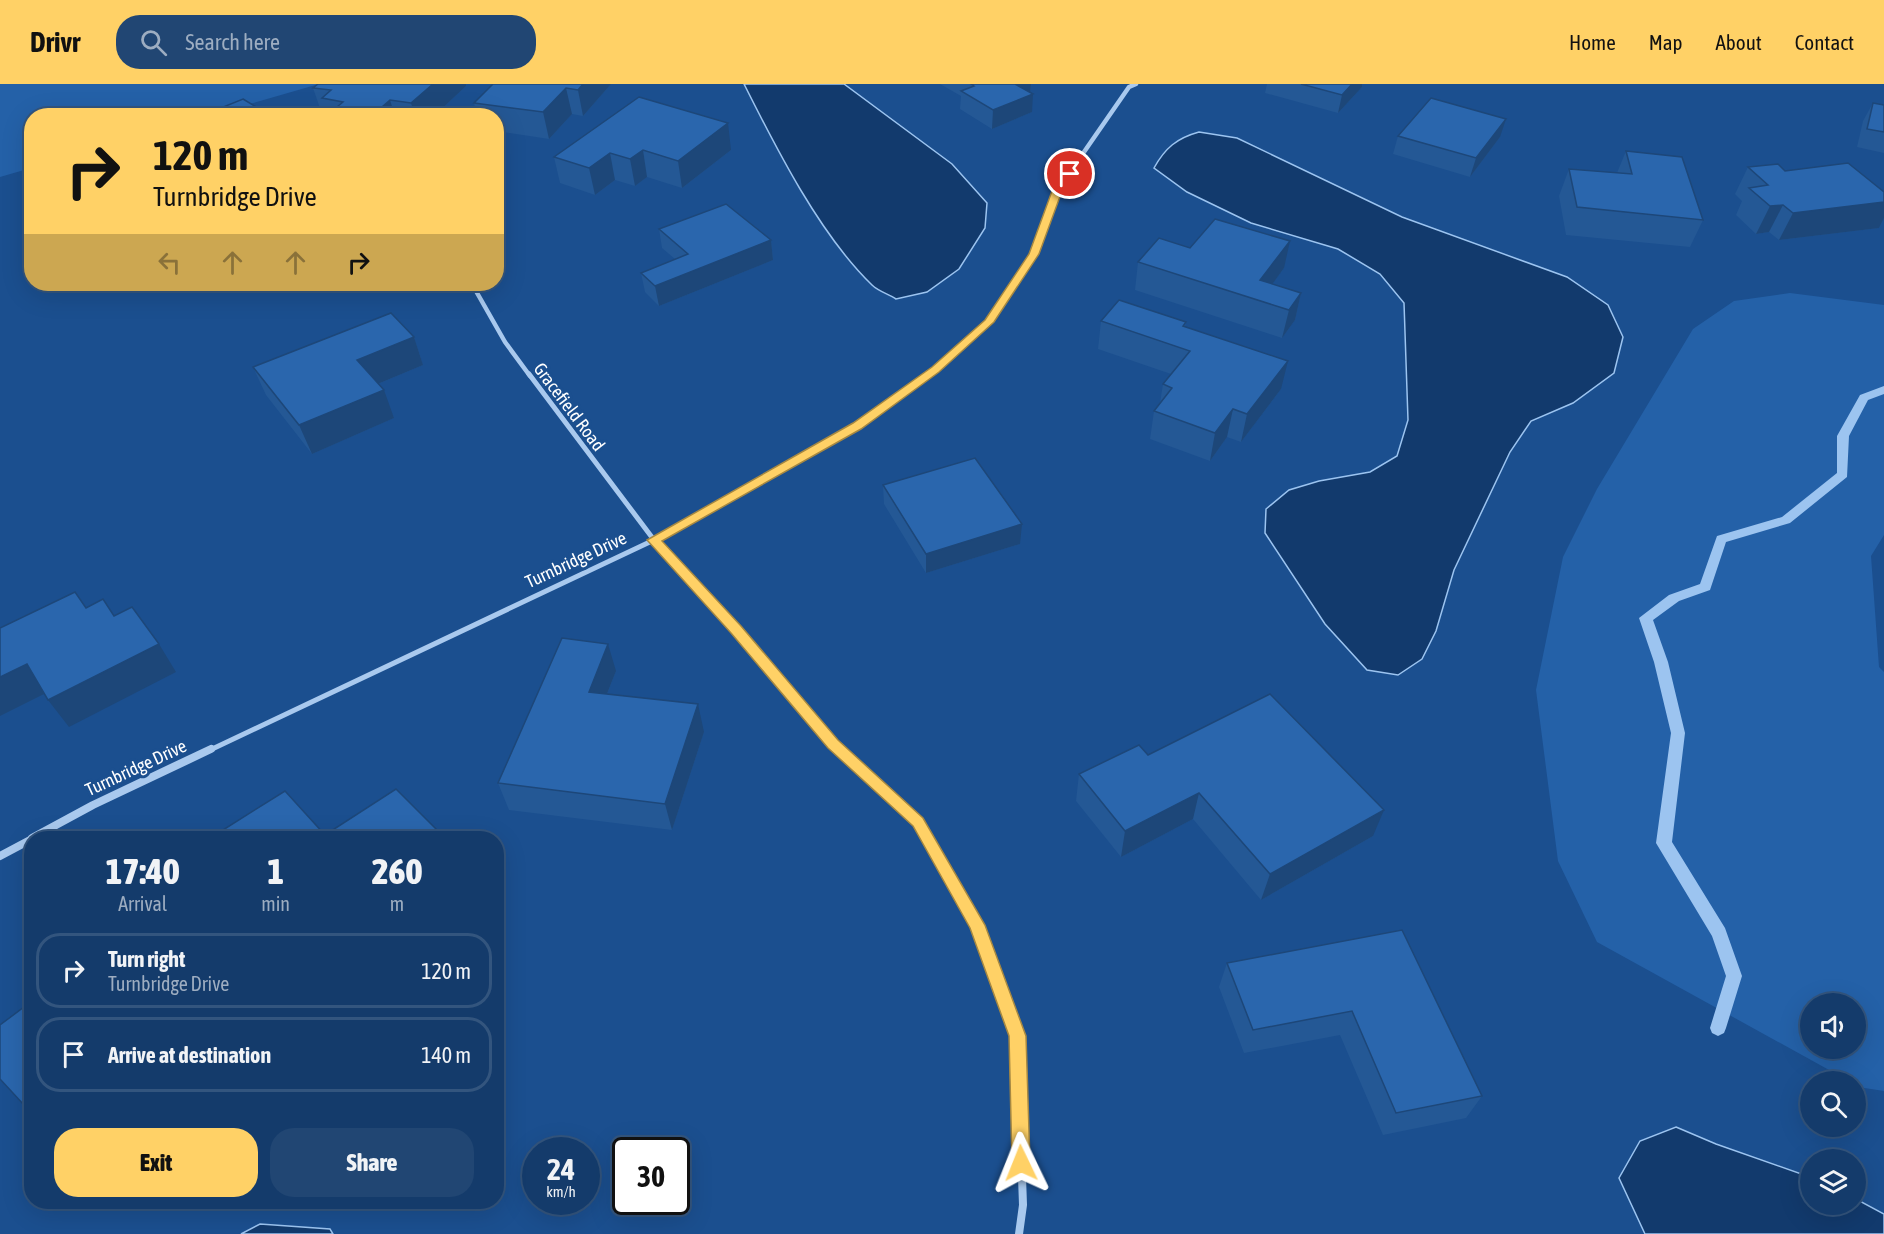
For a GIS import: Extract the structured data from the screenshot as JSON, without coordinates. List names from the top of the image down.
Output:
{
  "streets": {
    "street": ["Gracefield Road", "Turnbridge Drive"]
  },
  "crossings": [
    ["Gracefield Road", "Turnbridge Drive"]
  ],
  "page": {
    "header": "Drivr",
    "search": "Search here",
    "nav": [
      "Home",
      "Map",
      "About",
      "Contact"
    ],
    "turn": ["120 m", "Turnbridge Drive"],
    "eta": [
      "17:40",
      "Arrival",
      "1",
      "min",
      "260",
      "m"
    ],
    "list": [
      {
        "name": "Turn right",
        "note": "Turnbridge Drive",
        "value": "120 m"
      },
      {
        "name": "Arrive at destination",
        "value": "140 m"
      }
    ],
    "buttons": ["Exit", "Share"],
    "speed": "24 km/h",
    "limit": "30"
  }
}
